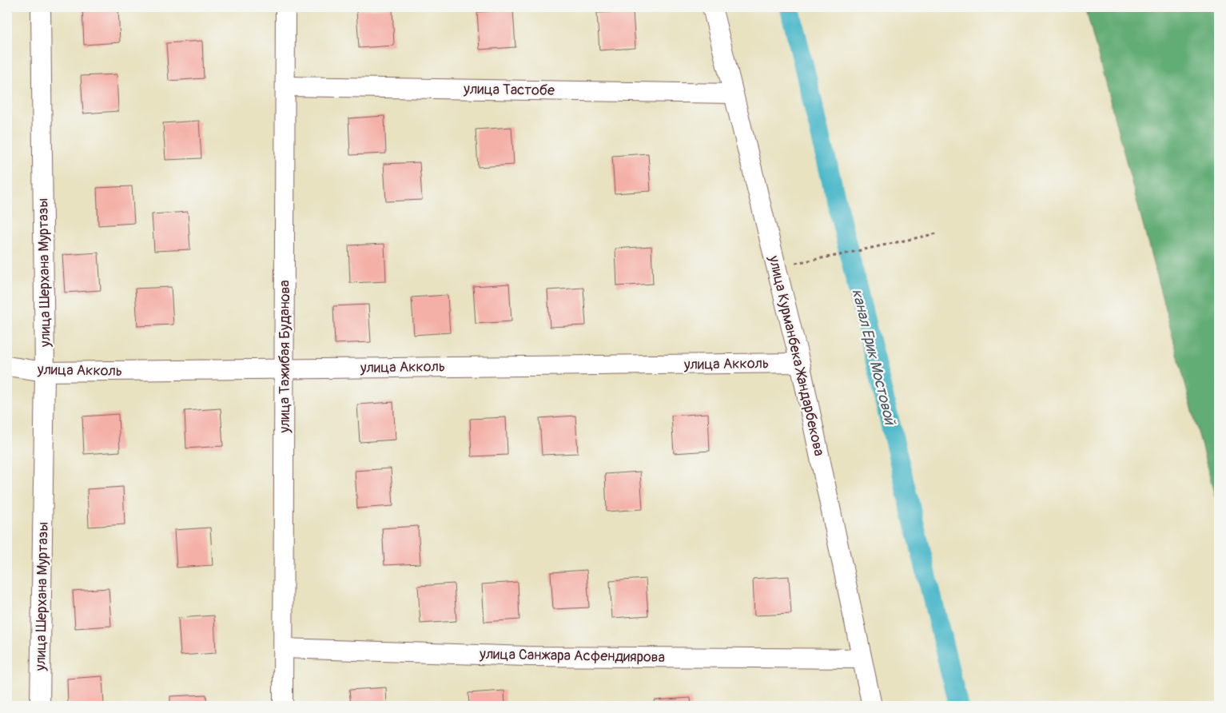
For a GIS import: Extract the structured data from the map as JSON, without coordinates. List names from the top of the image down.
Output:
{
  "streets": {
    "street": [
      "улица Тастобе",
      "улица Шерхана Муртазы",
      "улица Курманбека Жандарбекова",
      "улица Тажибая Буданова",
      "улица Акколь",
      "улица Санжара Асфендиярова"
    ]
  },
  "crossings": [
    ["улица Тастобе", "улица Курманбека Жандарбекова"],
    ["улица Тастобе", "улица Тажибая Буданова"],
    ["улица Шерхана Муртазы", "улица Акколь"],
    ["улица Курманбека Жандарбекова", "улица Акколь"],
    ["улица Курманбека Жандарбекова", "улица Санжара Асфендиярова"],
    ["улица Тажибая Буданова", "улица Акколь"],
    ["улица Тажибая Буданова", "улица Санжара Асфендиярова"]
  ],
  "water": ["канал Ерик Мостовой"]
}
